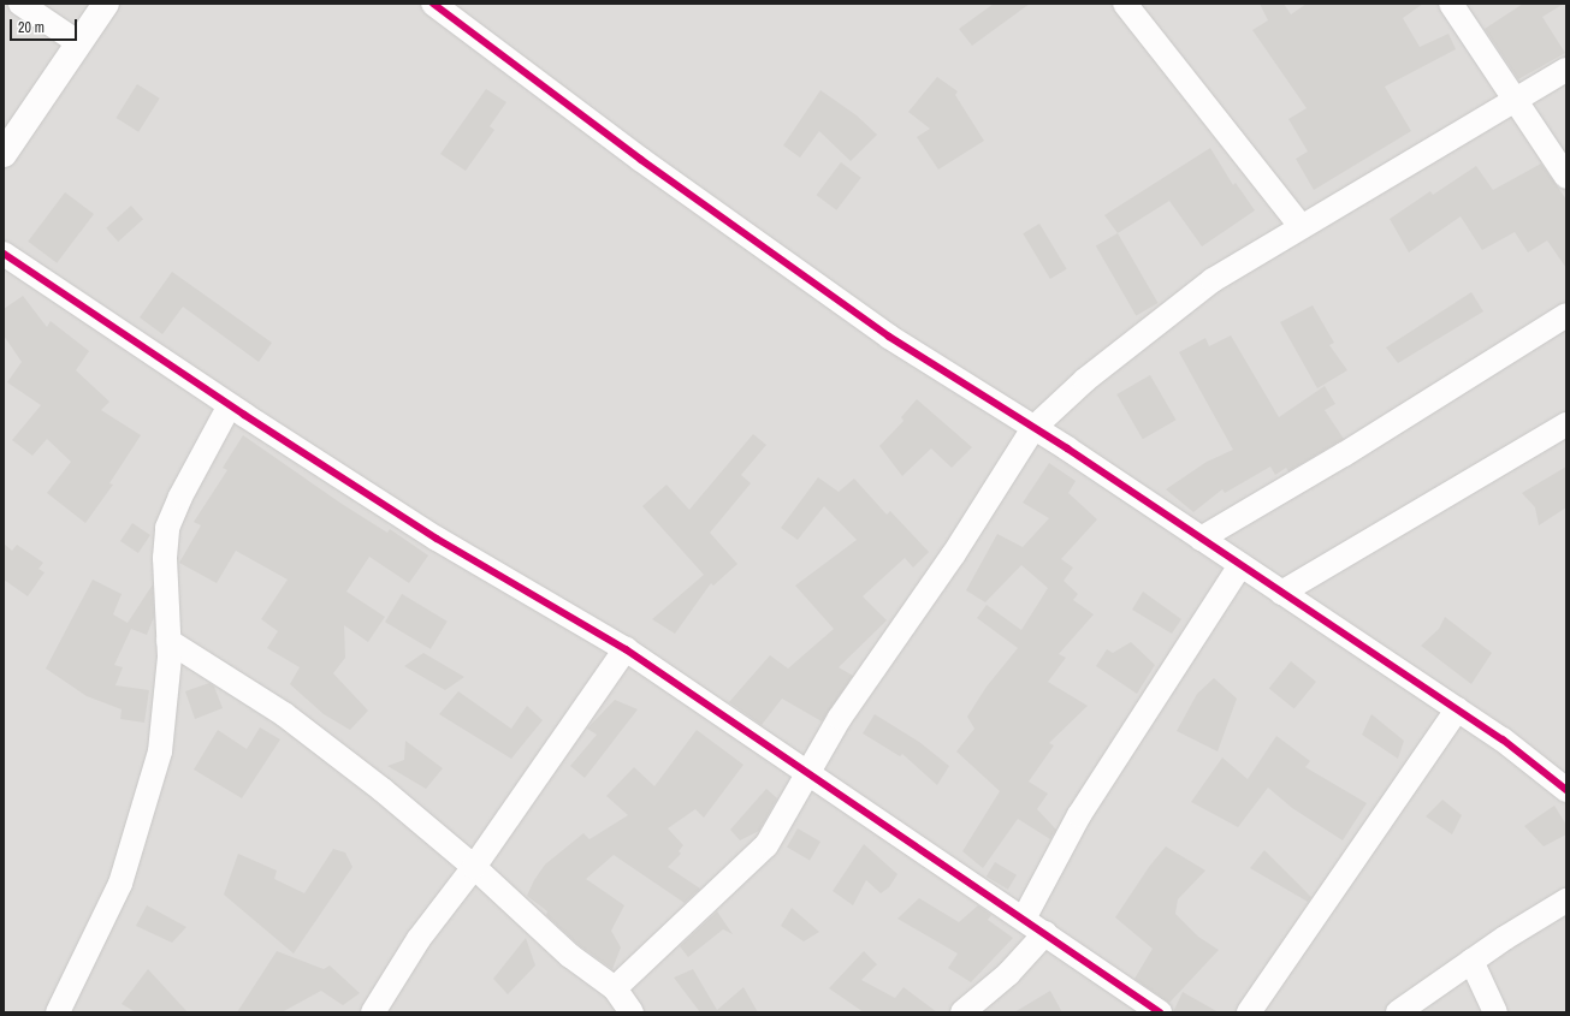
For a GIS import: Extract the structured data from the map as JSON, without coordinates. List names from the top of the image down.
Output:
{
  "scale_bar": "20 m"
}
